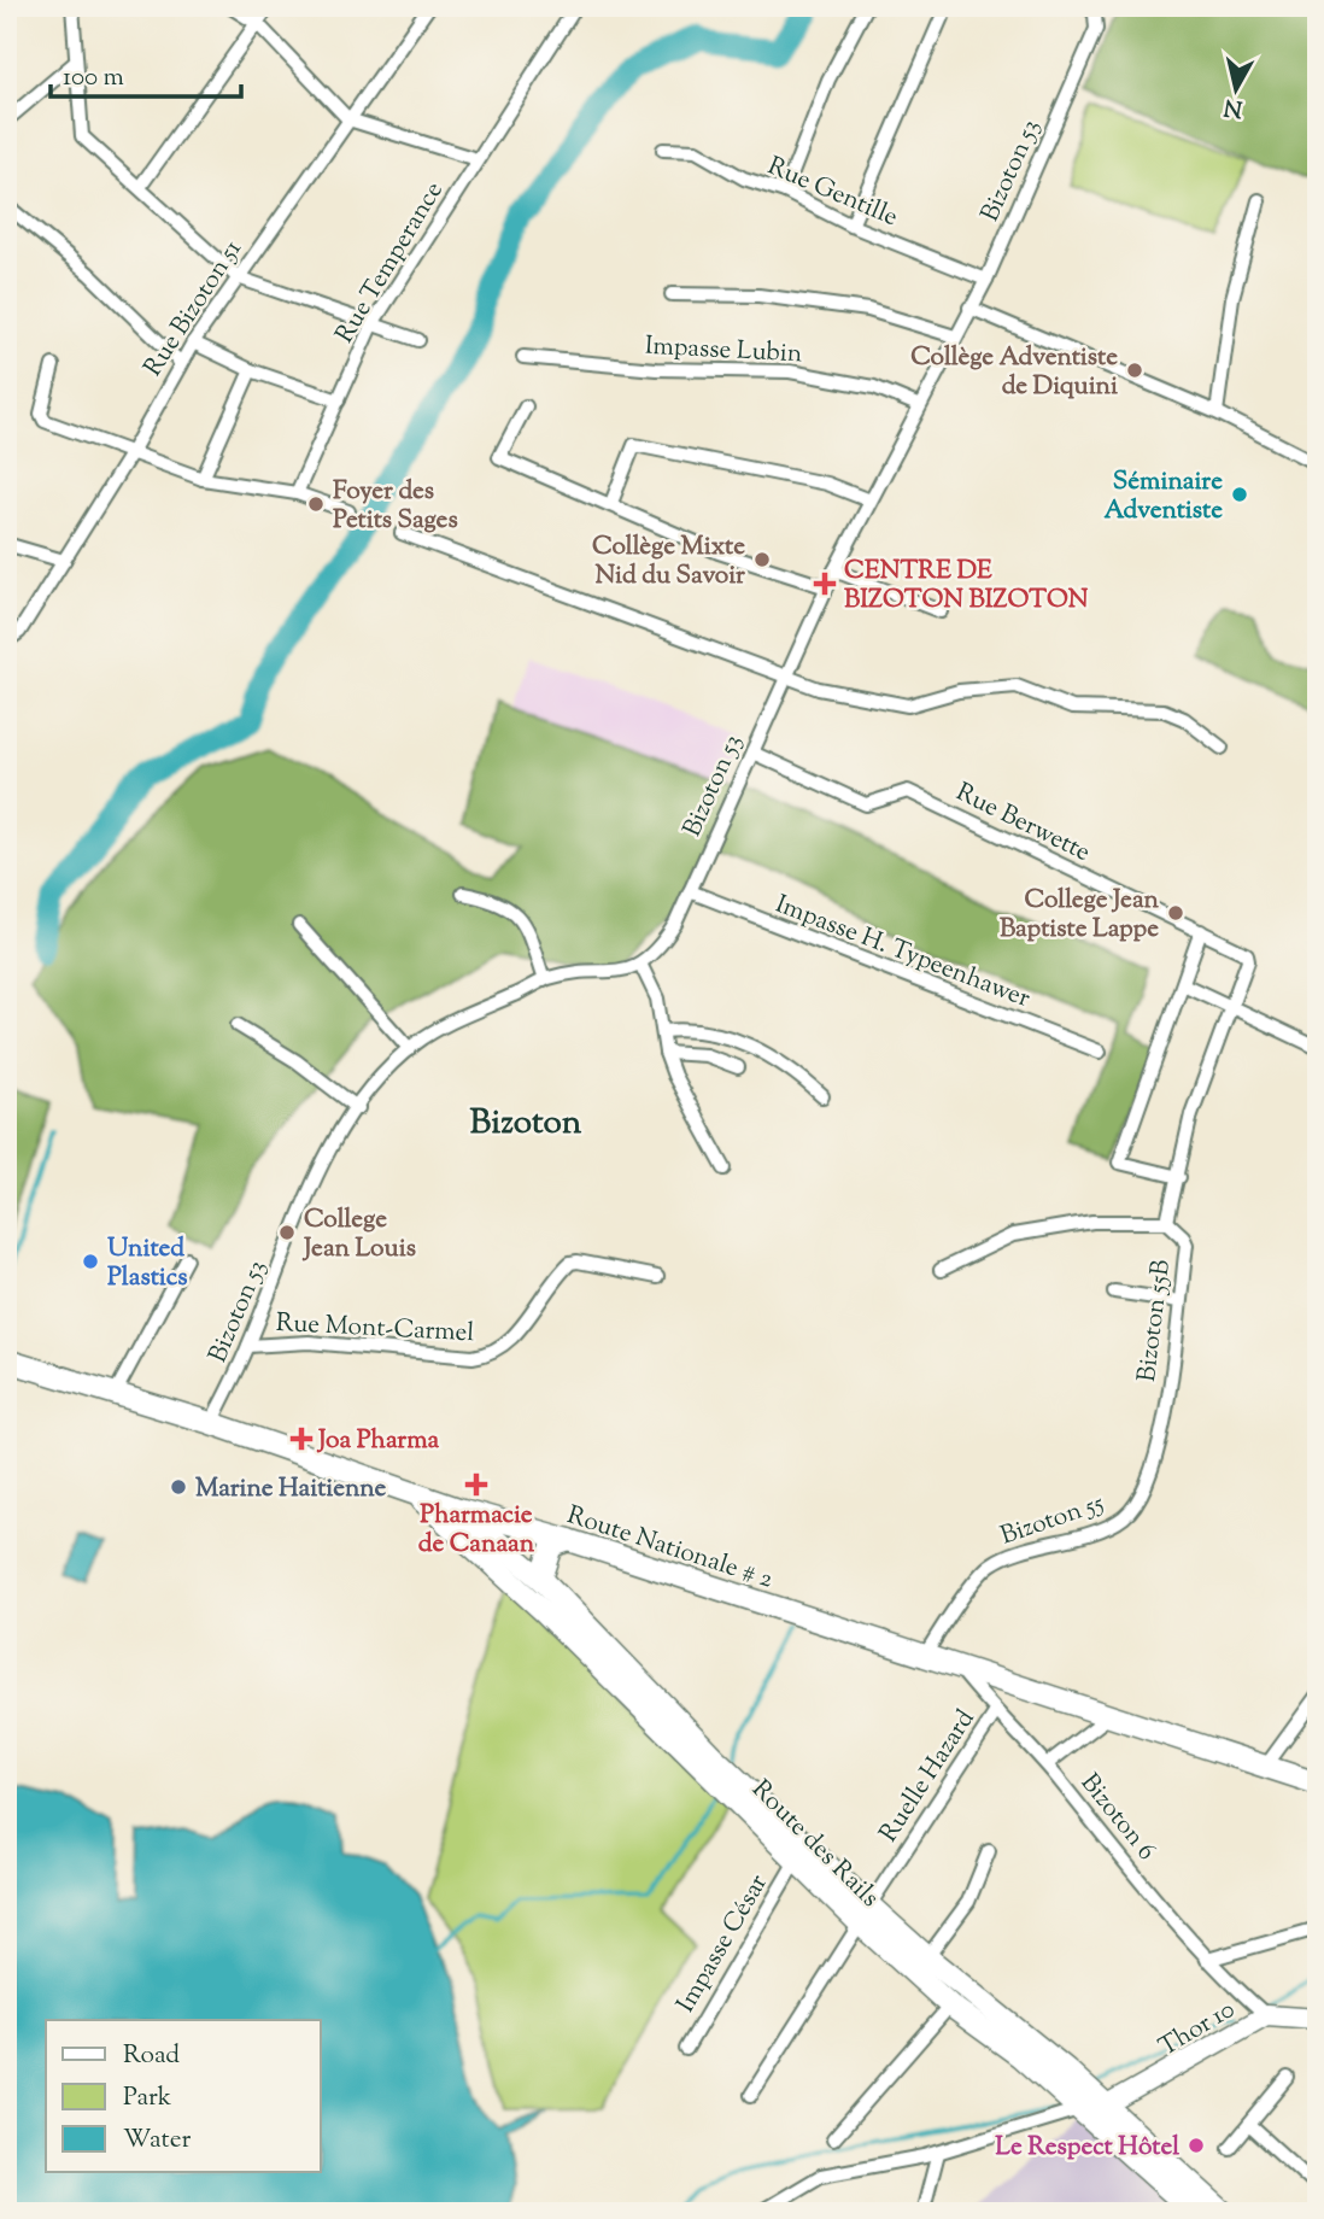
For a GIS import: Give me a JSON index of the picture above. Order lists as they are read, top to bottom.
{
  "streets": {
    "main road": ["Route Nationale # 2", "Route des Rails"],
    "street": [
      "Bizoton 53",
      "Rue Gentille",
      "Rue Temperance",
      "Rue Bizoton 51",
      "Impasse Lubin",
      "Rue Berwette",
      "Impasse H. Typeenhawer",
      "Bizoton 55B",
      "Rue Mont-Carmel",
      "Bizoton 55",
      "Ruelle Hazard",
      "Bizoton 6",
      "Impasse César",
      "Thor 10"
    ]
  },
  "crossings": [
    ["Bizoton 53", "Rue Gentille"],
    ["Bizoton 53", "Impasse Lubin"],
    ["Bizoton 53", "Rue Berwette"],
    ["Bizoton 53", "Impasse H. Typeenhawer"],
    ["Bizoton 53", "Rue Mont-Carmel"],
    ["Bizoton 53", "Route Nationale # 2"],
    ["Rue Berwette", "Bizoton 55B"],
    ["Bizoton 55B", "Bizoton 55"],
    ["Bizoton 55", "Route Nationale # 2"],
    ["Route Nationale # 2", "Bizoton 6"],
    ["Route Nationale # 2", "Route des Rails"],
    ["Ruelle Hazard", "Bizoton 6"],
    ["Ruelle Hazard", "Route des Rails"],
    ["Bizoton 6", "Thor 10"],
    ["Route des Rails", "Impasse César"],
    ["Route des Rails", "Thor 10"]
  ],
  "districts": ["Bizoton"],
  "places": {
    "other": [
      "Collège Adventiste de Diquini",
      "Séminaire Adventiste",
      "Foyer des Petits Sages",
      "Collège Mixte Nid du Savoir",
      "College Jean Baptiste Lappe",
      "College Jean Louis",
      "United Plastics",
      "Marine Haitienne",
      "Le Respect Hôtel"
    ],
    "health": ["CENTRE DE BIZOTON BIZOTON", "Joa Pharma", "Pharmacie de Canaan"]
  },
  "legend": ["Road", "Park", "Water"],
  "scale_bar": "100 m",
  "north": "bottom"
}
